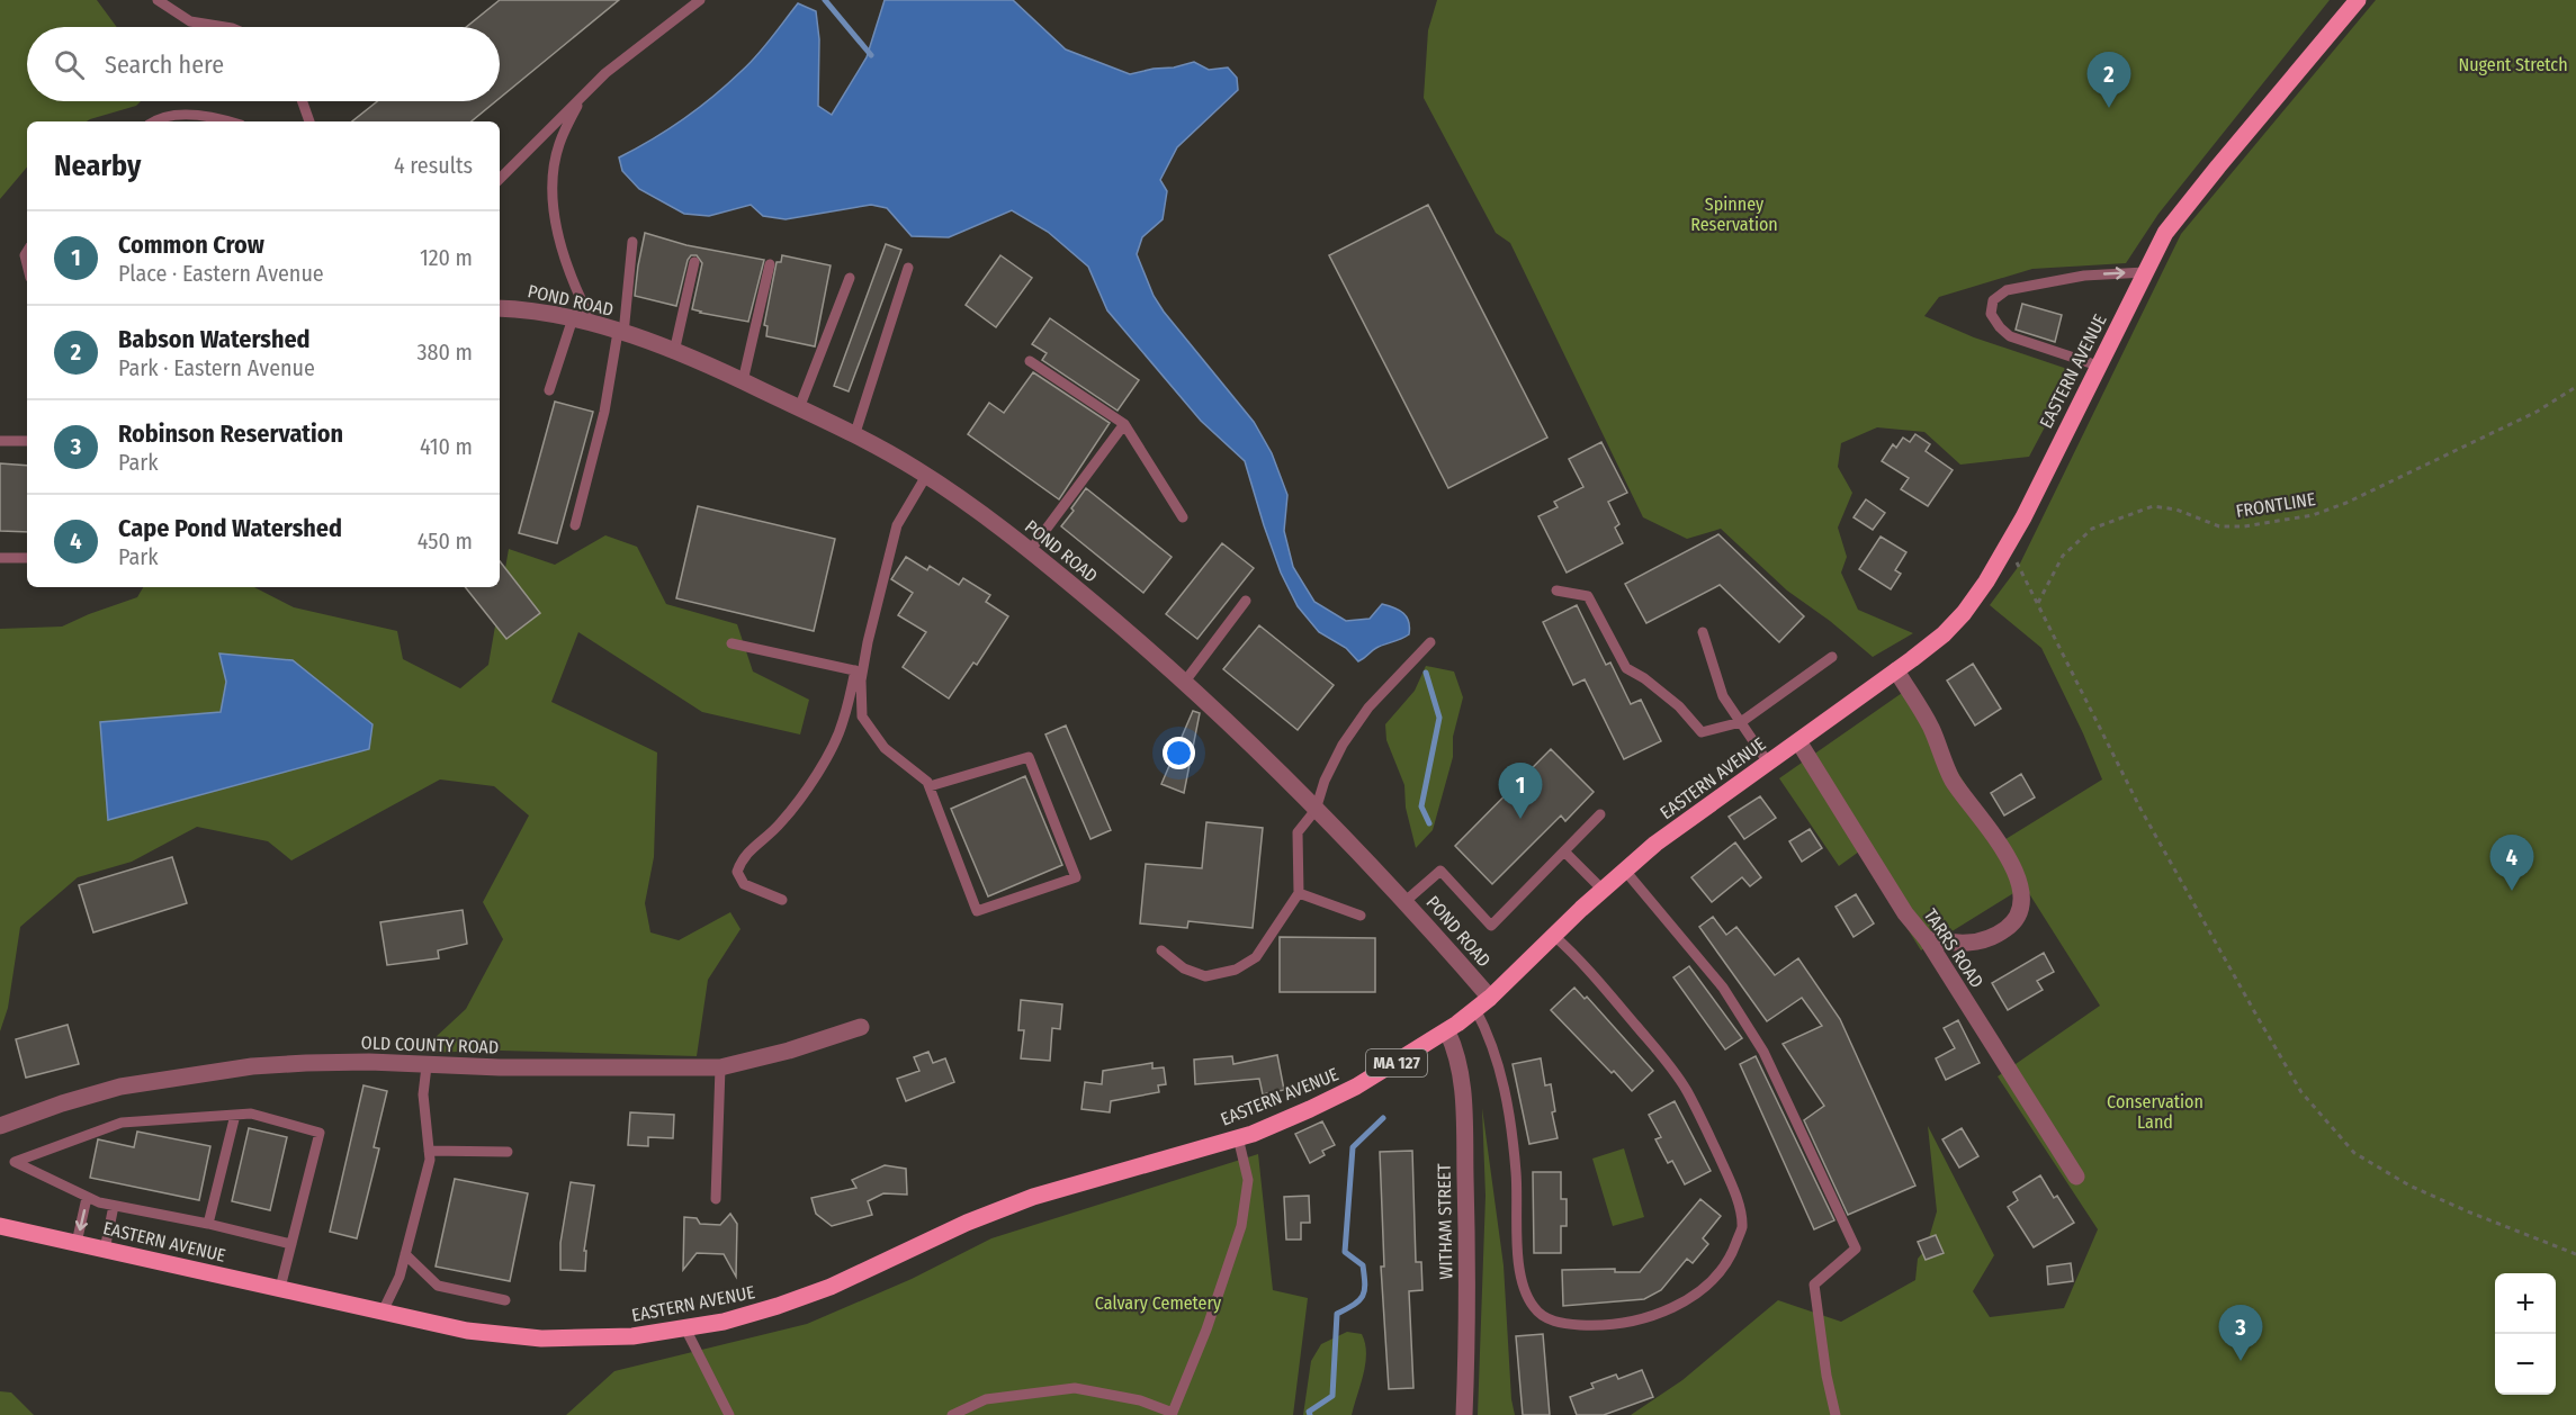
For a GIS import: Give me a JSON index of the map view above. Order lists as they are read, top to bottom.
{
  "streets": {
    "main road": ["EASTERN AVENUE", "MA 127"],
    "street": [
      "POND ROAD",
      "TARRS ROAD",
      "OLD COUNTY ROAD",
      "WITHAM STREET"
    ],
    "path": ["FRONTLINE"]
  },
  "crossings": [
    ["POND ROAD", "EASTERN AVENUE"],
    ["EASTERN AVENUE", "TARRS ROAD"],
    ["EASTERN AVENUE", "WITHAM STREET"]
  ],
  "parks": [
    "Nugent Stretch",
    "Spinney Reservation",
    "Conservation Land",
    "Calvary Cemetery"
  ],
  "page": {
    "search": "Search here",
    "pins": [
      "2",
      "1",
      "4",
      "3"
    ],
    "heading": ["Nearby", "4 results"],
    "list": [
      {
        "mark": "1",
        "name": "Common Crow",
        "note": "Place · Eastern Avenue",
        "value": "120 m"
      },
      {
        "mark": "2",
        "name": "Babson Watershed",
        "note": "Park · Eastern Avenue",
        "value": "380 m"
      },
      {
        "mark": "3",
        "name": "Robinson Reservation",
        "note": "Park",
        "value": "410 m"
      },
      {
        "mark": "4",
        "name": "Cape Pond Watershed",
        "note": "Park",
        "value": "450 m"
      }
    ],
    "map_buttons": ["+", "−"]
  }
}
